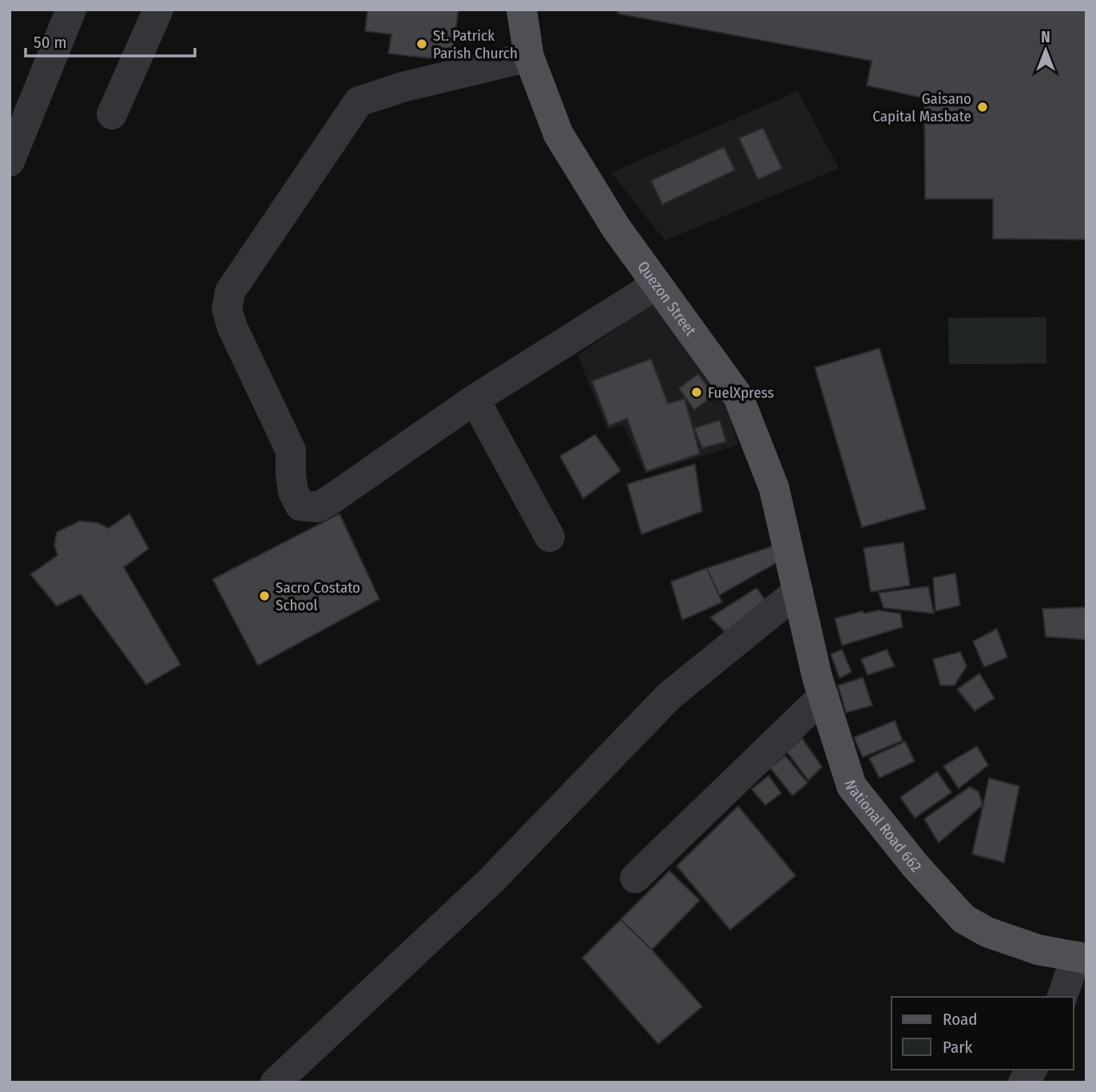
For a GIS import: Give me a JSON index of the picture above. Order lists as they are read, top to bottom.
{
  "streets": {
    "main road": ["Quezon Street", "National Road 662"]
  },
  "crossings": [
    ["Quezon Street", "National Road 662"]
  ],
  "places": [
    "St. Patrick Parish Church",
    "Gaisano Capital Masbate",
    "FuelXpress",
    "Sacro Costato School"
  ],
  "legend": ["Road", "Park"],
  "scale_bar": "50 m",
  "north": "top"
}
